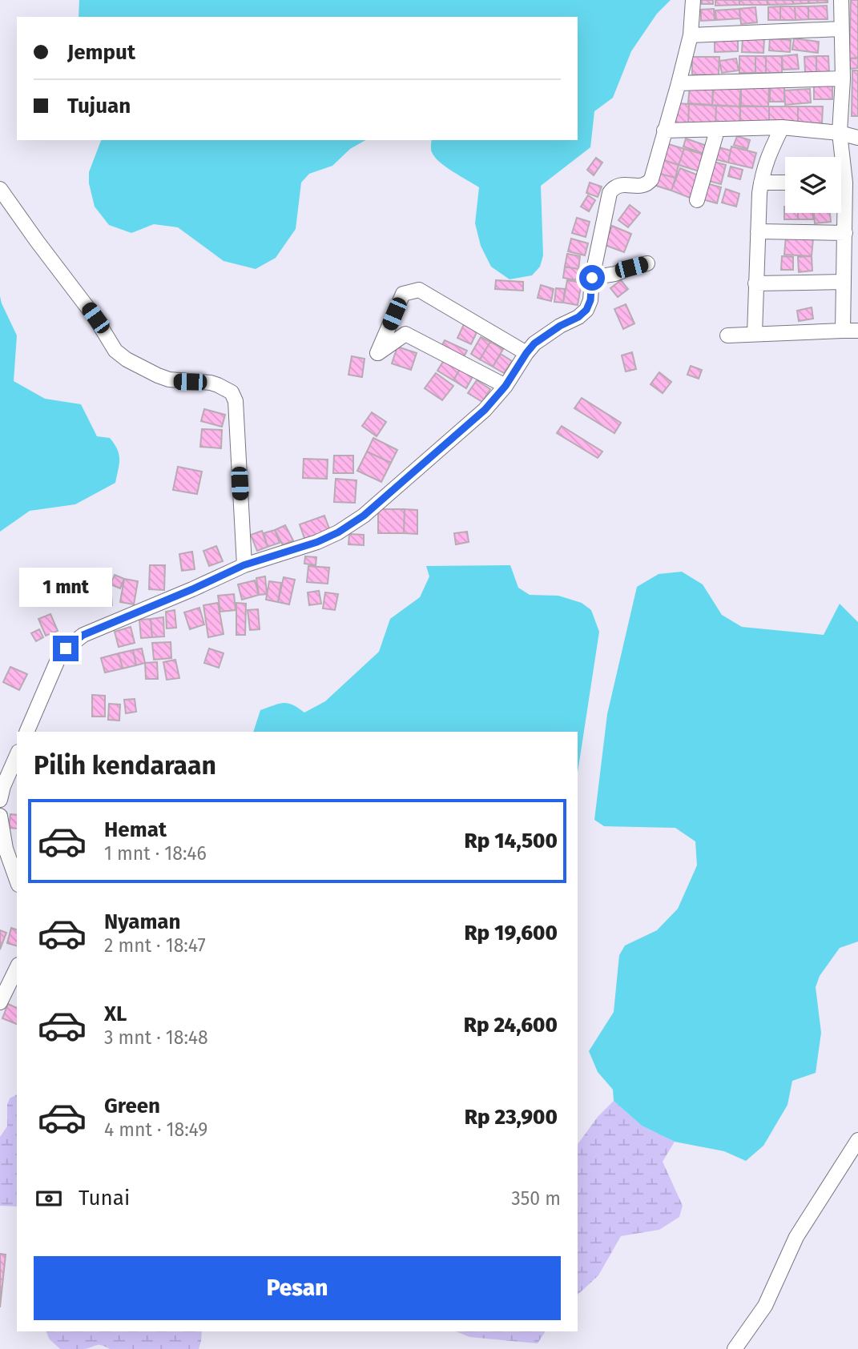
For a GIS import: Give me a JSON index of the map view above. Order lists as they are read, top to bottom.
{
  "page": {
    "banner": ["Jemput", "Tujuan"],
    "bubble": "1 mnt",
    "heading": "Pilih kendaraan",
    "list": [
      {
        "name": "Hemat",
        "note": "1 mnt · 18:46",
        "value": "Rp 14,500"
      },
      {
        "name": "Nyaman",
        "note": "2 mnt · 18:47",
        "value": "Rp 19,600"
      },
      {
        "name": "XL",
        "note": "3 mnt · 18:48",
        "value": "Rp 24,600"
      },
      {
        "name": "Green",
        "note": "4 mnt · 18:49",
        "value": "Rp 23,900"
      }
    ],
    "pay": ["Tunai", "350 m"],
    "buttons": "Pesan"
  }
}
